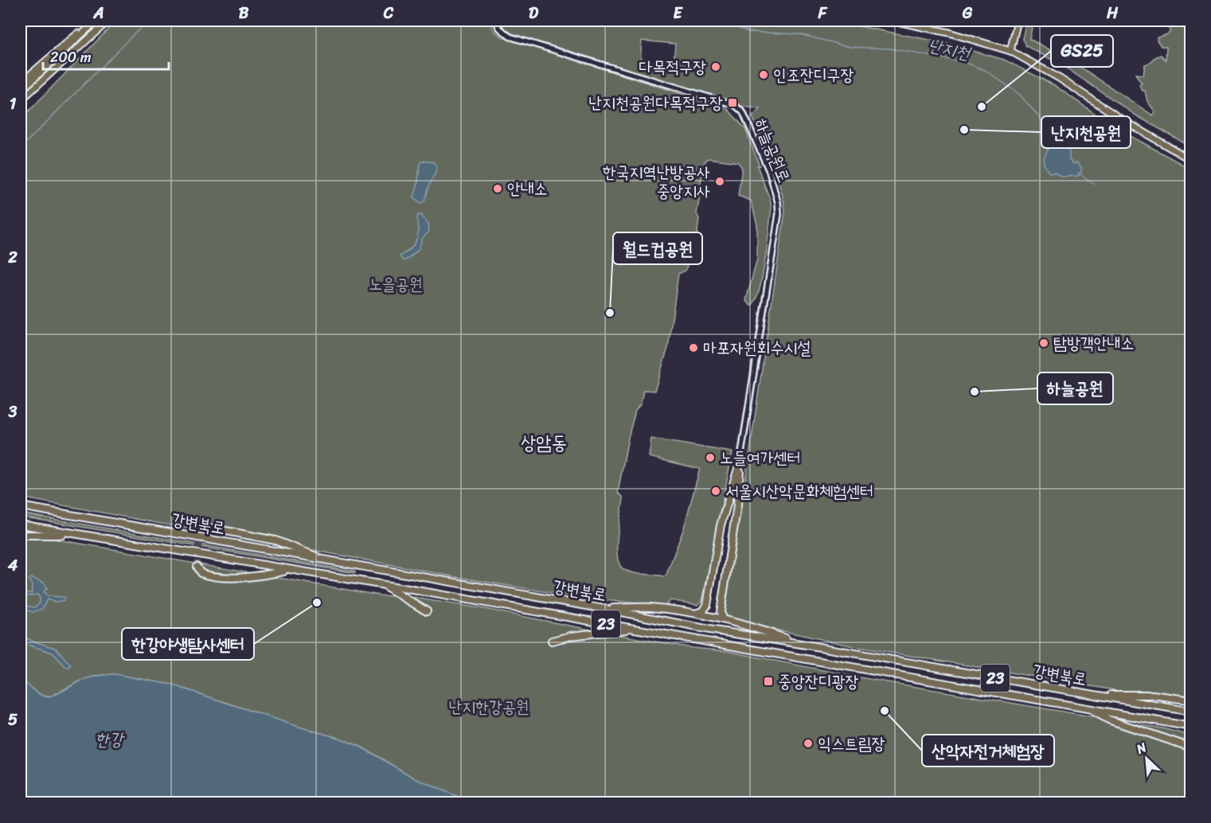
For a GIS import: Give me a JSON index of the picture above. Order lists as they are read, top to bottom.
{
  "streets": {
    "highway": ["강변북로", "23"],
    "street": ["하늘공원로"]
  },
  "districts": ["상암동"],
  "water": ["난지천", "한강"],
  "parks": ["노을공원", "난지한강공원"],
  "places": {
    "other": [
      "다목적구장",
      "인조잔디구장",
      "GS25",
      "난지천공원",
      "한국지역난방공사 중앙지사",
      "안내소",
      "월드컵공원",
      "탐방객안내소",
      "마포자원회수시설",
      "하늘공원",
      "노들여가센터",
      "서울시산악문화체험센터",
      "한강야생탐사센터",
      "산악자전거체험장",
      "익스트림장"
    ],
    "transit": ["난지천공원다목적구장", "중앙잔디광장"]
  },
  "scale_bar": "200 m",
  "north": "top left",
  "grid": {
    "columns": [
      "A",
      "B",
      "C",
      "D",
      "E",
      "F",
      "G",
      "H"
    ],
    "rows": [
      "1",
      "2",
      "3",
      "4",
      "5"
    ]
  }
}
